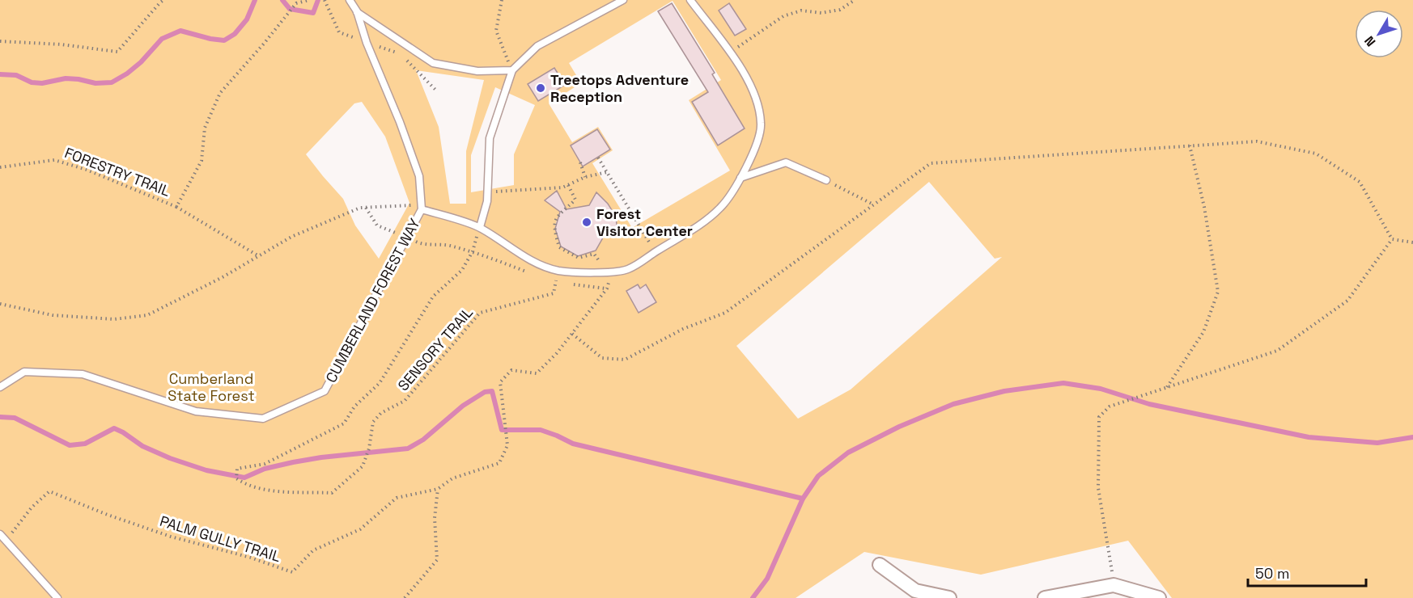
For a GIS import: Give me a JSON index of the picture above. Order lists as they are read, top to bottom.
{
  "streets": {
    "lane": ["CUMBERLAND FOREST WAY"],
    "path": ["FORESTRY TRAIL", "SENSORY TRAIL", "PALM GULLY TRAIL"]
  },
  "parks": ["Cumberland State Forest"],
  "places": ["Treetops Adventure Reception", "Forest Visitor Center"],
  "scale_bar": "50 m",
  "north": "bottom left"
}
